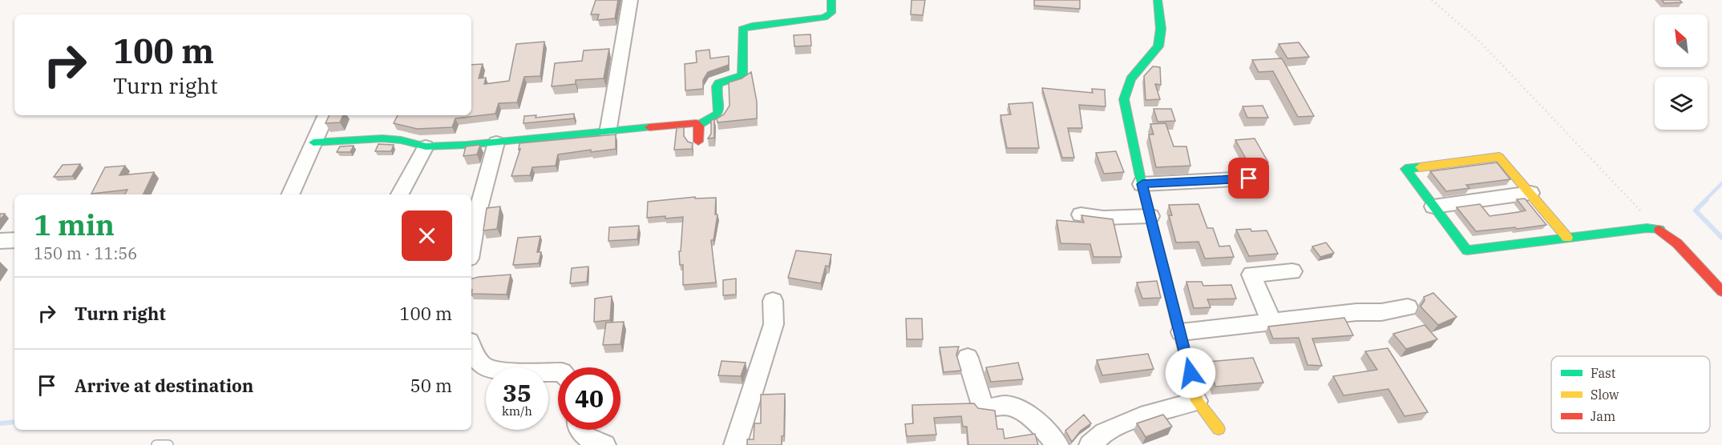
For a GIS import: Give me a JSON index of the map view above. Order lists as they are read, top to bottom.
{
  "legend": ["Fast", "Slow", "Jam"],
  "north": "top left",
  "page": {
    "turn": ["100 m", "Turn right"],
    "heading": ["1 min", "150 m · 11:56"],
    "list": [
      {
        "name": "Turn right",
        "value": "100 m"
      },
      {
        "name": "Arrive at destination",
        "value": "50 m"
      }
    ],
    "speed": "35 km/h",
    "limit": "40"
  }
}
